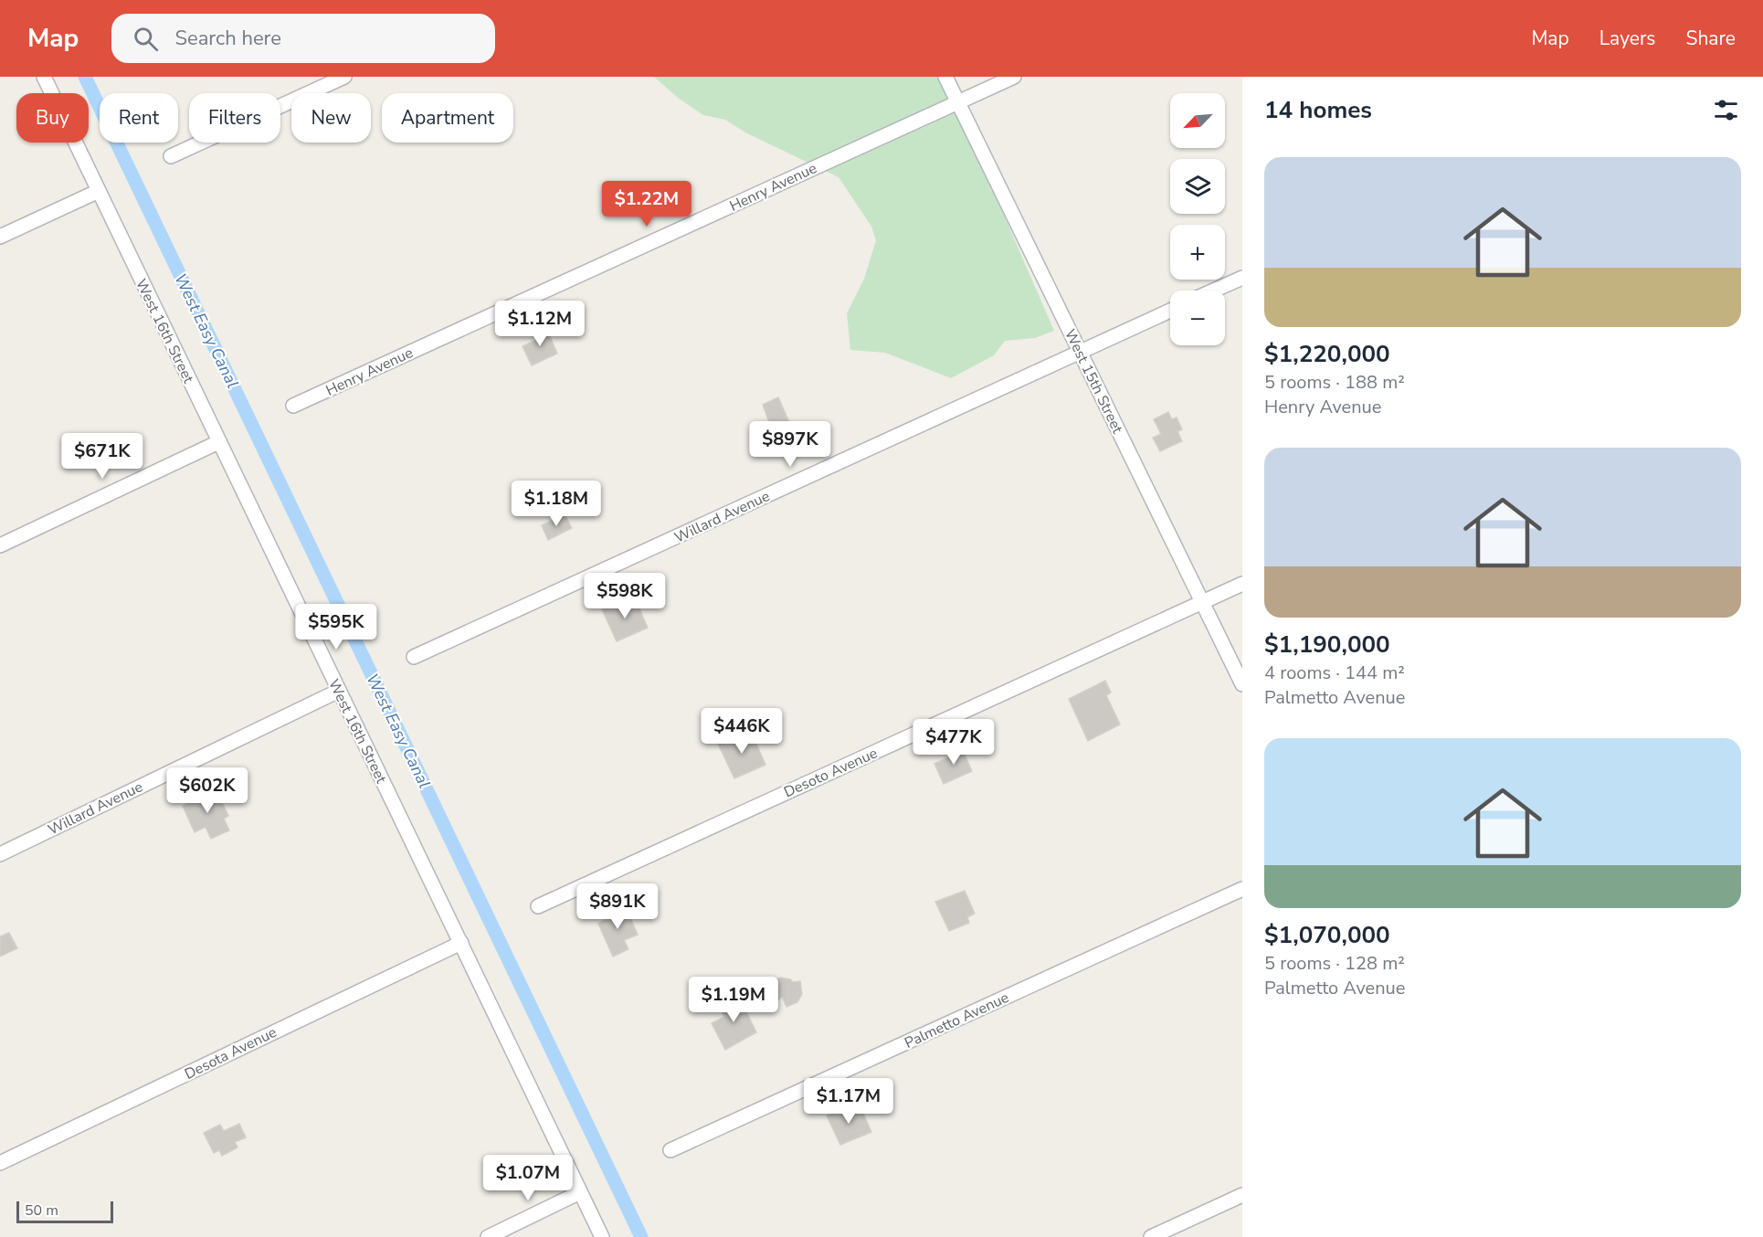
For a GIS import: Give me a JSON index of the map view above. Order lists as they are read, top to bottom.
{
  "streets": {
    "street": [
      "Henry Avenue",
      "West 16th Street",
      "West 15th Street",
      "Willard Avenue",
      "Desoto Avenue",
      "Palmetto Avenue",
      "Desota Avenue"
    ]
  },
  "crossings": [
    ["Henry Avenue", "West 15th Street"],
    ["West 16th Street", "Willard Avenue"],
    ["West 16th Street", "Desota Avenue"],
    ["West 15th Street", "Willard Avenue"],
    ["West 15th Street", "Desoto Avenue"]
  ],
  "water": ["West Easy Canal"],
  "scale_bar": "50 m",
  "north": "bottom left",
  "page": {
    "header": "Map",
    "search": "Search here",
    "nav": ["Map", "Layers", "Share"],
    "heading": "14 homes",
    "map_buttons": ["+", "−"],
    "chip": [
      "Buy",
      "Rent",
      "Filters",
      "New",
      "Apartment"
    ],
    "list": [
      {
        "name": "$1,220,000",
        "note": "5 rooms · 188 m² · Henry Avenue"
      },
      {
        "name": "$1,190,000",
        "note": "4 rooms · 144 m² · Palmetto Avenue"
      },
      {
        "name": "$1,070,000",
        "note": "5 rooms · 128 m² · Palmetto Avenue"
      }
    ],
    "price": [
      "$1.22M",
      "$1.12M",
      "$897K",
      "$671K",
      "$1.18M",
      "$598K",
      "$595K",
      "$446K",
      "$477K",
      "$602K",
      "$891K",
      "$1.19M",
      "$1.17M",
      "$1.07M"
    ],
    "scale": "50 m"
  }
}
